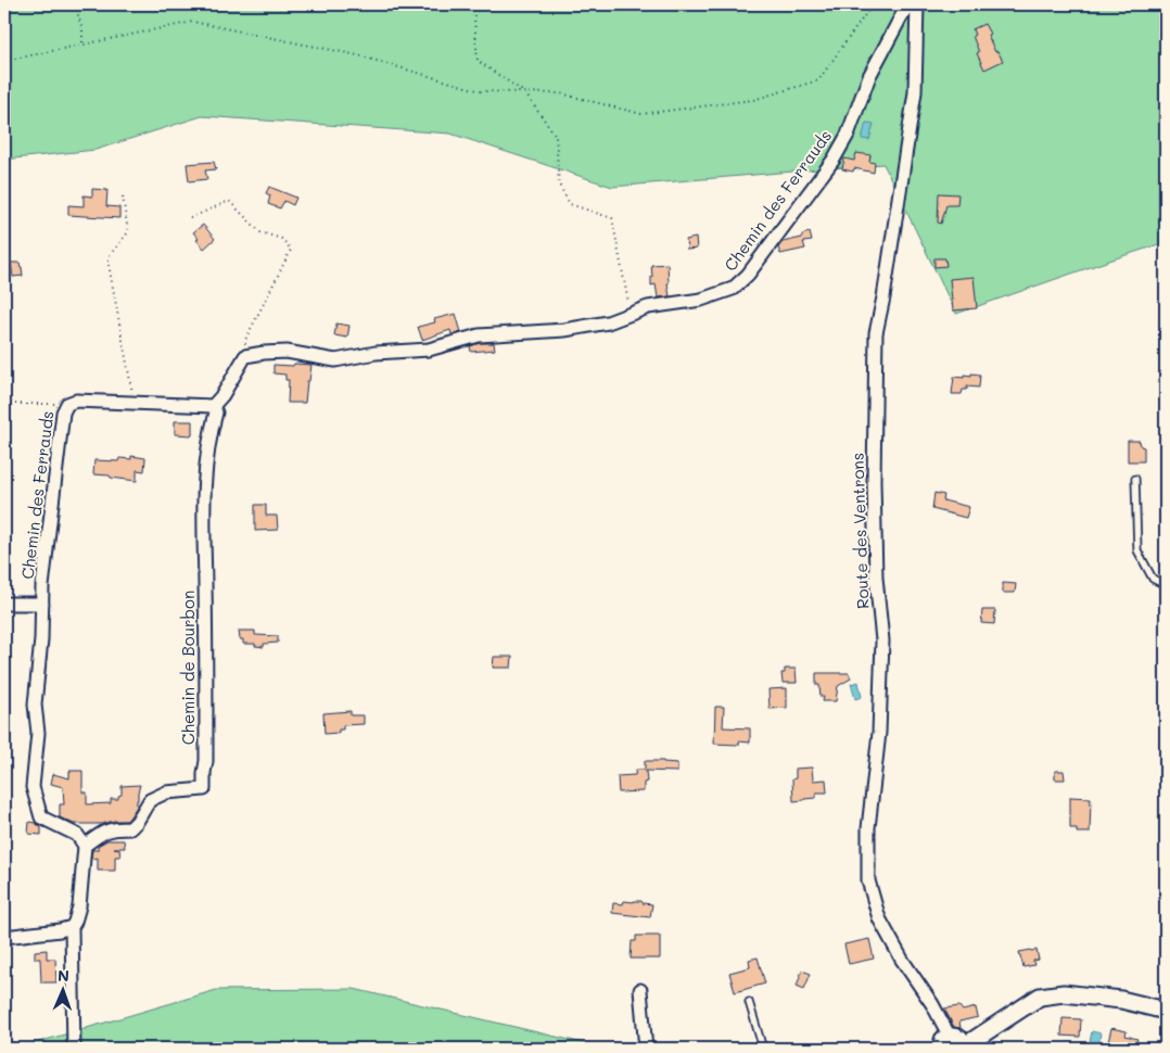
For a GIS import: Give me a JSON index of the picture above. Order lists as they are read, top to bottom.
{
  "streets": {
    "street": ["Chemin des Ferrauds", "Route des Ventrons", "Chemin de Bourbon"]
  },
  "crossings": [
    ["Chemin des Ferrauds", "Chemin de Bourbon"]
  ],
  "north": "top"
}
